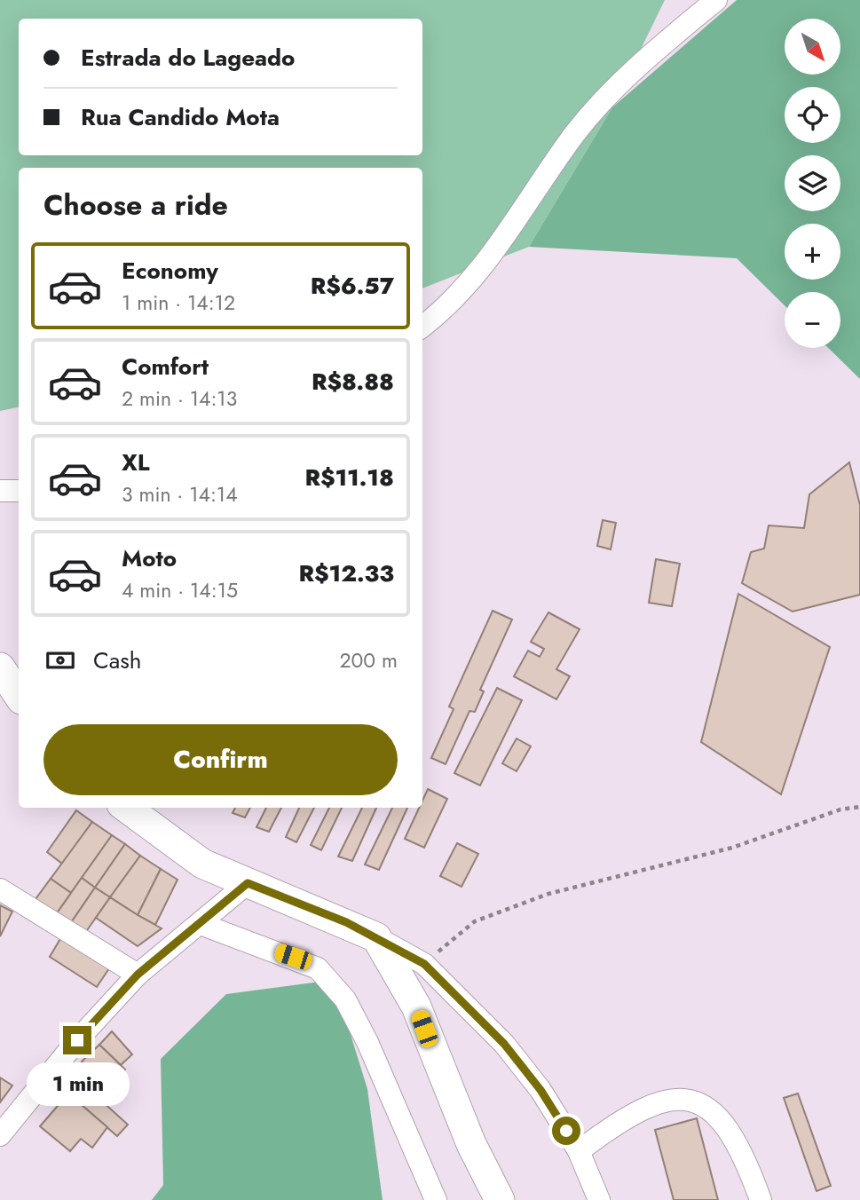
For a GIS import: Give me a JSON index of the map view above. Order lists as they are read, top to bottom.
{
  "north": "bottom right",
  "page": {
    "map_buttons": ["+", "−"],
    "banner": ["Estrada do Lageado", "Rua Candido Mota"],
    "heading": "Choose a ride",
    "list": [
      {
        "name": "Economy",
        "note": "1 min · 14:12",
        "value": "R$6.57"
      },
      {
        "name": "Comfort",
        "note": "2 min · 14:13",
        "value": "R$8.88"
      },
      {
        "name": "XL",
        "note": "3 min · 14:14",
        "value": "R$11.18"
      },
      {
        "name": "Moto",
        "note": "4 min · 14:15",
        "value": "R$12.33"
      }
    ],
    "pay": ["Cash", "200 m"],
    "buttons": "Confirm",
    "bubble": "1 min"
  }
}
